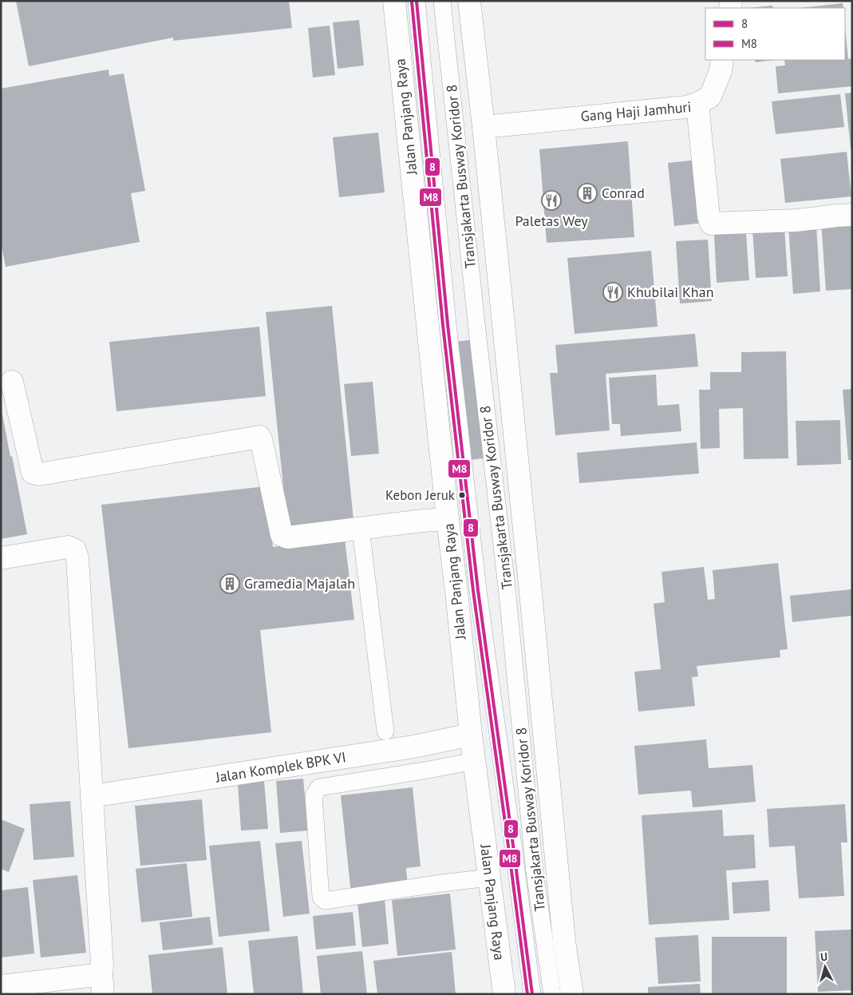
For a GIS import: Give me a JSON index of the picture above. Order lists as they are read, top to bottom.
{
  "streets": {
    "street": ["Gang Haji Jamhuri", "Jalan Panjang Raya", "Jalan Komplek BPK VI"],
    "lane": ["Transjakarta Busway Koridor 8"]
  },
  "crossings": [
    ["Jalan Panjang Raya", "Jalan Komplek BPK VI"]
  ],
  "places": {
    "building": ["Conrad", "Gramedia Majalah"],
    "restaurant": ["Paletas Wey", "Khubilai Khan"],
    "other": ["Kebon Jeruk"]
  },
  "lines": ["transit line 8", "transit line M8"],
  "legend": ["8", "M8"],
  "north": "top"
}
